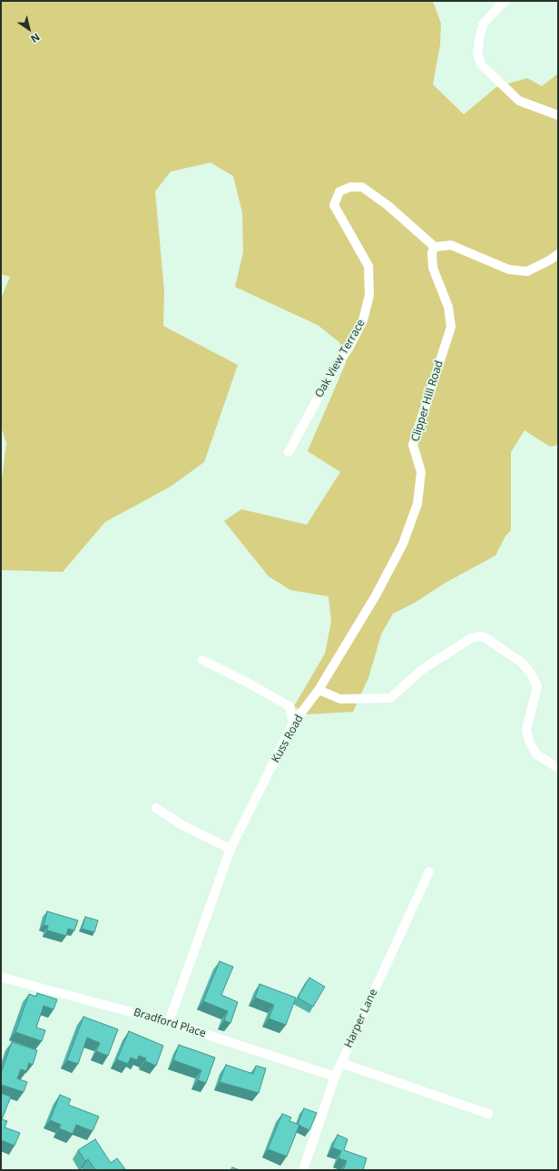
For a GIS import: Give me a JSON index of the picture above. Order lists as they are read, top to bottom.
{
  "streets": {
    "street": [
      "Oak View Terrace",
      "Clipper Hill Road",
      "Kuss Road",
      "Harper Lane",
      "Bradford Place"
    ]
  },
  "crossings": [
    ["Oak View Terrace", "Clipper Hill Road"],
    ["Clipper Hill Road", "Kuss Road"],
    ["Kuss Road", "Bradford Place"],
    ["Harper Lane", "Bradford Place"]
  ],
  "north": "bottom right"
}
